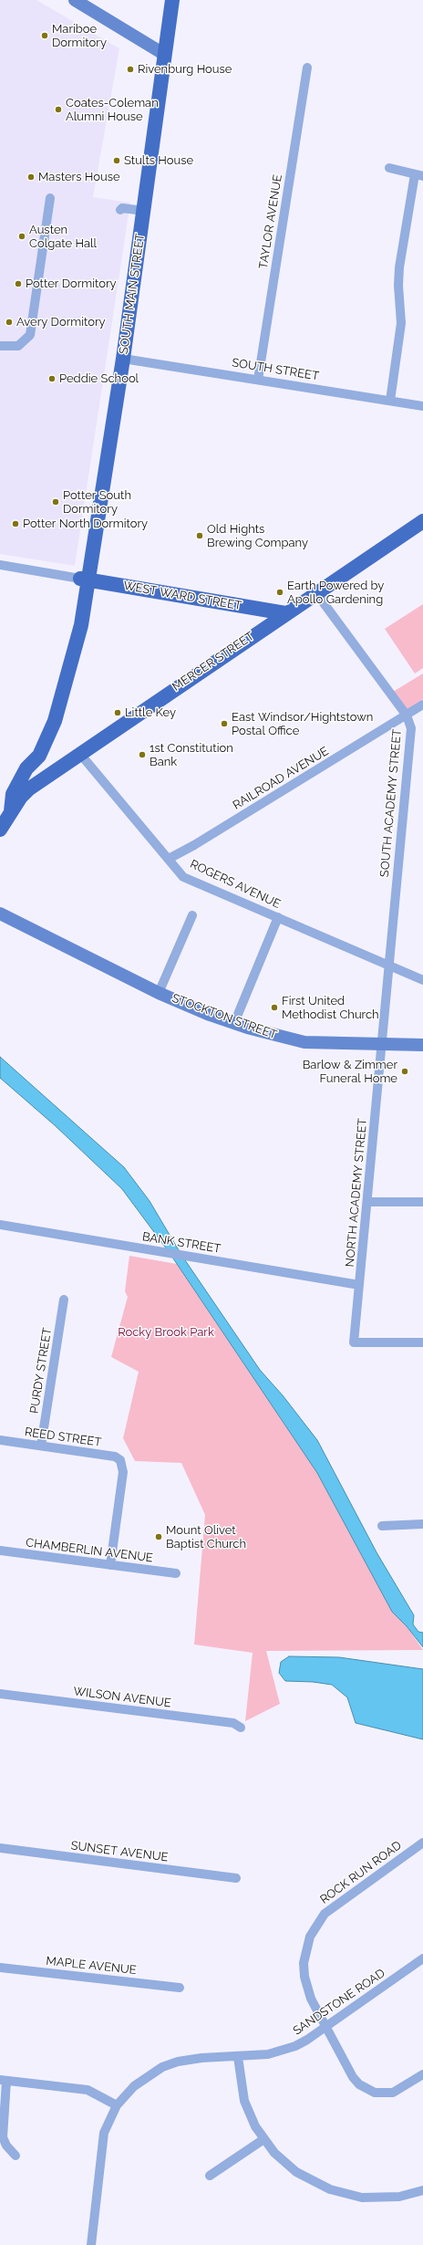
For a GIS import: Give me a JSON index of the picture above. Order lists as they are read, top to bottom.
{
  "streets": {
    "main road": [
      "SOUTH MAIN STREET",
      "WEST WARD STREET",
      "MERCER STREET",
      "STOCKTON STREET"
    ],
    "street": [
      "TAYLOR AVENUE",
      "SOUTH STREET",
      "RAILROAD AVENUE",
      "SOUTH ACADEMY STREET",
      "ROGERS AVENUE",
      "NORTH ACADEMY STREET",
      "BANK STREET",
      "PURDY STREET",
      "REED STREET",
      "CHAMBERLIN AVENUE",
      "WILSON AVENUE",
      "SUNSET AVENUE",
      "ROCK RUN ROAD",
      "MAPLE AVENUE",
      "SANDSTONE ROAD"
    ]
  },
  "crossings": [
    ["TAYLOR AVENUE", "SOUTH STREET"],
    ["SOUTH MAIN STREET", "SOUTH STREET"],
    ["SOUTH MAIN STREET", "WEST WARD STREET"],
    ["SOUTH MAIN STREET", "MERCER STREET"],
    ["WEST WARD STREET", "MERCER STREET"],
    ["MERCER STREET", "SOUTH ACADEMY STREET"],
    ["MERCER STREET", "ROGERS AVENUE"],
    ["RAILROAD AVENUE", "SOUTH ACADEMY STREET"],
    ["RAILROAD AVENUE", "ROGERS AVENUE"],
    ["SOUTH ACADEMY STREET", "ROGERS AVENUE"],
    ["SOUTH ACADEMY STREET", "STOCKTON STREET"],
    ["SOUTH ACADEMY STREET", "NORTH ACADEMY STREET"],
    ["STOCKTON STREET", "NORTH ACADEMY STREET"],
    ["NORTH ACADEMY STREET", "BANK STREET"],
    ["PURDY STREET", "REED STREET"],
    ["REED STREET", "CHAMBERLIN AVENUE"],
    ["ROCK RUN ROAD", "SANDSTONE ROAD"]
  ],
  "parks": ["Rocky Brook Park"],
  "places": [
    "Mariboe Dormitory",
    "Rivenburg House",
    "Coates-Coleman Alumni House",
    "Stults House",
    "Masters House",
    "Austen Colgate Hall",
    "Potter Dormitory",
    "Avery Dormitory",
    "Peddie School",
    "Potter South Dormitory",
    "Potter North Dormitory",
    "Old Hights Brewing Company",
    "Earth Powered by Apollo Gardening",
    "Little Key",
    "East Windsor/Hightstown Postal Office",
    "1st Constitution Bank",
    "First United Methodist Church",
    "Barlow & Zimmer Funeral Home",
    "Mount Olivet Baptist Church"
  ]
}
